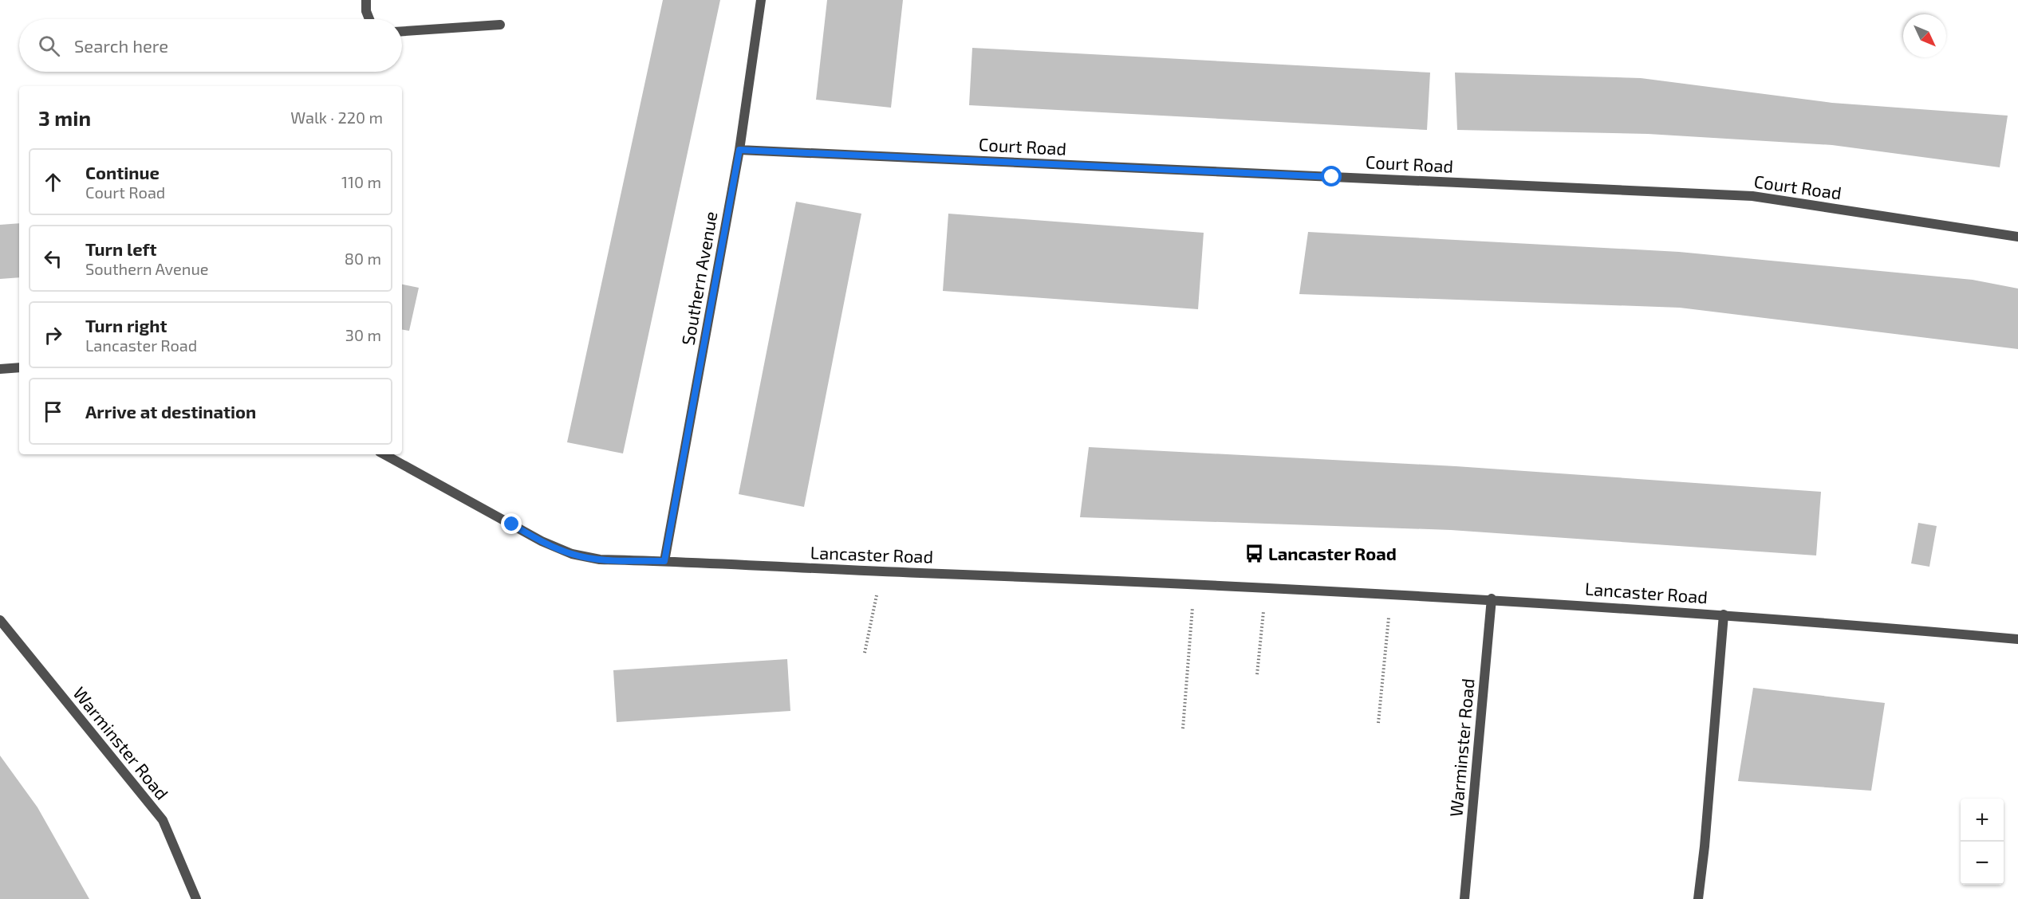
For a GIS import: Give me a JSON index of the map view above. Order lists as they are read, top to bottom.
{
  "streets": {
    "street": [
      "Court Road",
      "Southern Avenue",
      "Lancaster Road",
      "Warminster Road"
    ]
  },
  "crossings": [
    ["Court Road", "Southern Avenue"],
    ["Southern Avenue", "Lancaster Road"],
    ["Lancaster Road", "Warminster Road"]
  ],
  "places": {
    "bus stop": ["Lancaster Road"]
  },
  "north": "bottom right",
  "page": {
    "search": "Search here",
    "heading": ["3 min", "Walk · 220 m"],
    "list": [
      ["Continue", "Court Road", "110 m"],
      ["Turn left", "Southern Avenue", "80 m"],
      ["Turn right", "Lancaster Road", "30 m"],
      "Arrive at destination"
    ],
    "map_buttons": ["+", "−"]
  }
}
